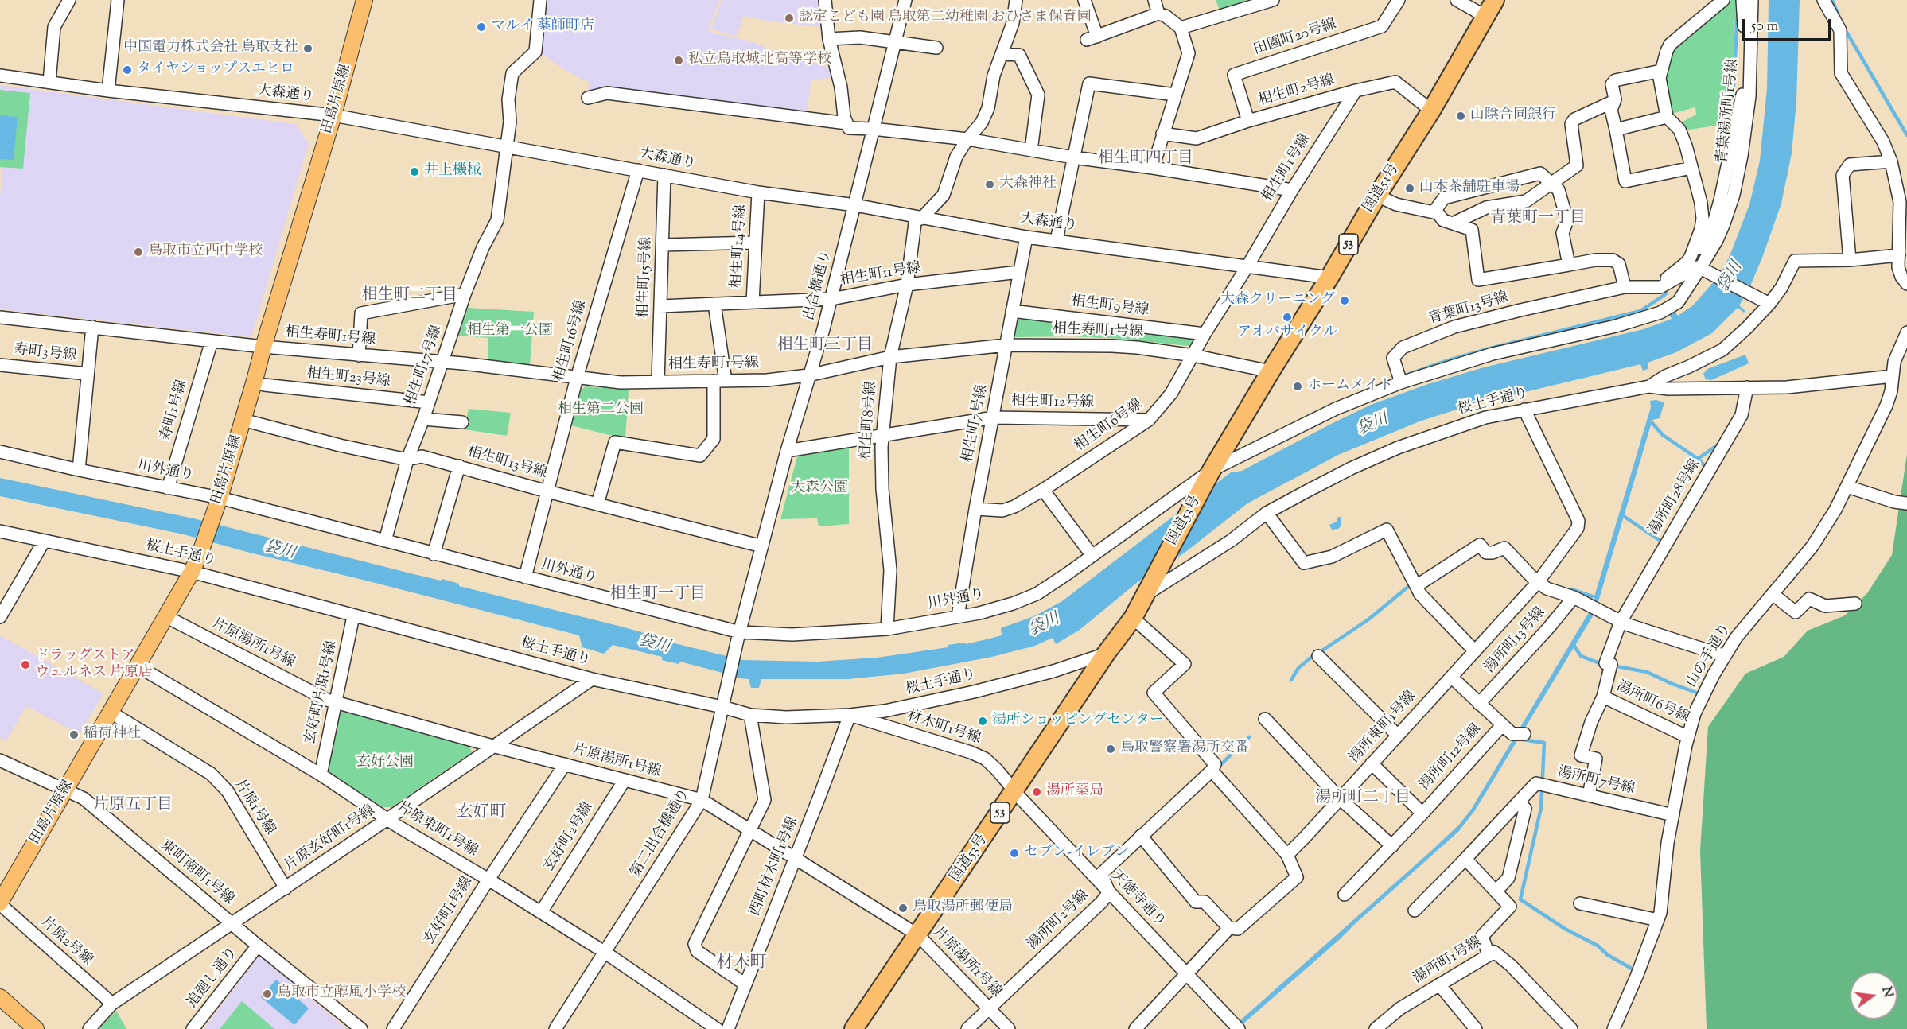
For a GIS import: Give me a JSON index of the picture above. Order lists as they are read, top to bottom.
{
  "streets": {
    "highway": ["国道53号", "53"],
    "main road": ["田島片原線"],
    "street": [
      "田園町20号線",
      "相生町2号線",
      "大森通り",
      "青葉湯所町1号線",
      "相生町1号線",
      "相生町14号線",
      "相生町11号線",
      "相生町15号線",
      "出合橋通り",
      "相生町9号線",
      "青葉町13号線",
      "相生寿町1号線",
      "相生町16号線",
      "寿町3号線",
      "相生町17号線",
      "相生町23号線",
      "桜土手通り",
      "相生町12号線",
      "寿町1号線",
      "相生町8号線",
      "相生町7号線",
      "相生町6号線",
      "相生町13号線",
      "川外通り",
      "湯所町28号線",
      "湯所町13号線",
      "片原湯所1号線",
      "山の手通り",
      "玄好町片原1号線",
      "湯所町6号線",
      "湯所東町1号線",
      "材木町1号線",
      "湯所町12号線",
      "湯所町7号線",
      "片原1号線",
      "片原東町1号線",
      "第二出合橋通り",
      "玄好町2号線",
      "片原玄好町1号線",
      "西町材木町1号線",
      "東町南町1号線",
      "天徳寺通り",
      "玄好町1号線",
      "湯所町2号線",
      "片原2号線",
      "湯所町1号線",
      "追廻し通り"
    ]
  },
  "crossings": [
    ["田園町20号線", "相生町2号線"],
    ["相生町2号線", "相生町1号線"],
    ["相生町2号線", "国道53号"],
    ["大森通り", "田島片原線"],
    ["大森通り", "相生町1号線"],
    ["大森通り", "国道53号"],
    ["大森通り", "相生町14号線"],
    ["大森通り", "相生町15号線"],
    ["大森通り", "出合橋通り"],
    ["大森通り", "相生町16号線"],
    ["大森通り", "相生町17号線"],
    ["大森通り", "相生町8号線"],
    ["大森通り", "相生町7号線"],
    ["大森通り", "相生町6号線"],
    ["田島片原線", "相生寿町1号線"],
    ["田島片原線", "桜土手通り"],
    ["田島片原線", "相生町13号線"],
    ["田島片原線", "川外通り"],
    ["田島片原線", "片原湯所1号線"],
    ["田島片原線", "片原1号線"],
    ["田島片原線", "片原東町1号線"],
    ["田島片原線", "東町南町1号線"],
    ["田島片原線", "片原2号線"],
    ["青葉湯所町1号線", "青葉町13号線"],
    ["相生町1号線", "相生町6号線"],
    ["国道53号", "相生寿町1号線"],
    ["国道53号", "桜土手通り"],
    ["国道53号", "川外通り"],
    ["国道53号", "片原湯所1号線"],
    ["国道53号", "材木町1号線"],
    ["国道53号", "天徳寺通り"],
    ["相生町14号線", "相生町11号線"],
    ["相生町11号線", "相生町15号線"],
    ["相生町11号線", "出合橋通り"],
    ["相生町11号線", "相生町8号線"],
    ["相生町11号線", "相生町7号線"],
    ["相生町15号線", "相生寿町1号線"],
    ["出合橋通り", "相生寿町1号線"],
    ["出合橋通り", "相生町12号線"],
    ["出合橋通り", "相生町13号線"],
    ["出合橋通り", "川外通り"],
    ["出合橋通り", "第二出合橋通り"],
    ["相生町9号線", "相生町7号線"],
    ["相生町9号線", "相生町6号線"],
    ["相生寿町1号線", "相生町16号線"],
    ["相生寿町1号線", "相生町17号線"],
    ["相生寿町1号線", "寿町1号線"],
    ["相生寿町1号線", "相生町8号線"],
    ["相生寿町1号線", "相生町7号線"],
    ["相生寿町1号線", "相生町6号線"],
    ["相生町16号線", "相生町13号線"],
    ["相生町16号線", "川外通り"],
    ["相生町17号線", "相生町23号線"],
    ["相生町17号線", "相生町13号線"],
    ["相生町17号線", "川外通り"],
    ["桜土手通り", "湯所町28号線"],
    ["桜土手通り", "山の手通り"],
    ["桜土手通り", "玄好町片原1号線"],
    ["桜土手通り", "湯所東町1号線"],
    ["桜土手通り", "材木町1号線"],
    ["桜土手通り", "第二出合橋通り"],
    ["桜土手通り", "片原玄好町1号線"],
    ["桜土手通り", "西町材木町1号線"],
    ["相生町12号線", "相生町8号線"],
    ["相生町12号線", "相生町7号線"],
    ["相生町12号線", "相生町6号線"],
    ["寿町1号線", "川外通り"],
    ["相生町8号線", "川外通り"],
    ["相生町7号線", "相生町6号線"],
    ["相生町7号線", "川外通り"],
    ["川外通り", "第二出合橋通り"],
    ["湯所町28号線", "湯所町6号線"],
    ["湯所町13号線", "湯所町12号線"],
    ["片原湯所1号線", "玄好町片原1号線"],
    ["片原湯所1号線", "第二出合橋通り"],
    ["片原湯所1号線", "玄好町2号線"],
    ["片原湯所1号線", "片原玄好町1号線"],
    ["片原湯所1号線", "西町材木町1号線"],
    ["片原湯所1号線", "玄好町1号線"],
    ["片原湯所1号線", "湯所町2号線"],
    ["山の手通り", "湯所町6号線"],
    ["山の手通り", "湯所町7号線"],
    ["玄好町片原1号線", "片原東町1号線"],
    ["湯所東町1号線", "湯所町12号線"],
    ["材木町1号線", "西町材木町1号線"],
    ["材木町1号線", "天徳寺通り"],
    ["片原1号線", "片原玄好町1号線"],
    ["片原東町1号線", "第二出合橋通り"],
    ["片原東町1号線", "玄好町2号線"],
    ["片原東町1号線", "片原玄好町1号線"],
    ["片原東町1号線", "玄好町1号線"],
    ["片原玄好町1号線", "東町南町1号線"],
    ["片原玄好町1号線", "片原2号線"],
    ["東町南町1号線", "追廻し通り"],
    ["天徳寺通り", "湯所町2号線"]
  ],
  "districts": [
    "相生町四丁目",
    "青葉町一丁目",
    "相生町二丁目",
    "相生町三丁目",
    "相生町一丁目",
    "湯所町二丁目",
    "片原五丁目",
    "玄好町",
    "材木町"
  ],
  "water": ["袋川"],
  "parks": [
    "相生第一公園",
    "相生第二公園",
    "大森公園",
    "玄好公園"
  ],
  "places": [
    "認定こども園 鳥取第二幼稚園 おひさま保育園",
    "マルイ 薬師町店",
    "中国電力株式会社 鳥取支社",
    "私立鳥取城北高等学校",
    "タイヤショップスエヒロ",
    "山陰合同銀行",
    "井上機械",
    "大森神社",
    "山本茶舗駐車場",
    "鳥取市立西中学校",
    "大森クリーニング",
    "アオバサイクル",
    "ホームメイト",
    "ドラッグストア ウェルネス 片原店",
    "湯所ショッピングセンター",
    "稲荷神社",
    "鳥取警察署湯所交番",
    "湯所薬局",
    "セブン-イレブン",
    "鳥取湯所郵便局",
    "鳥取市立醇風小学校"
  ],
  "scale_bar": "50 m",
  "north": "right"
}
